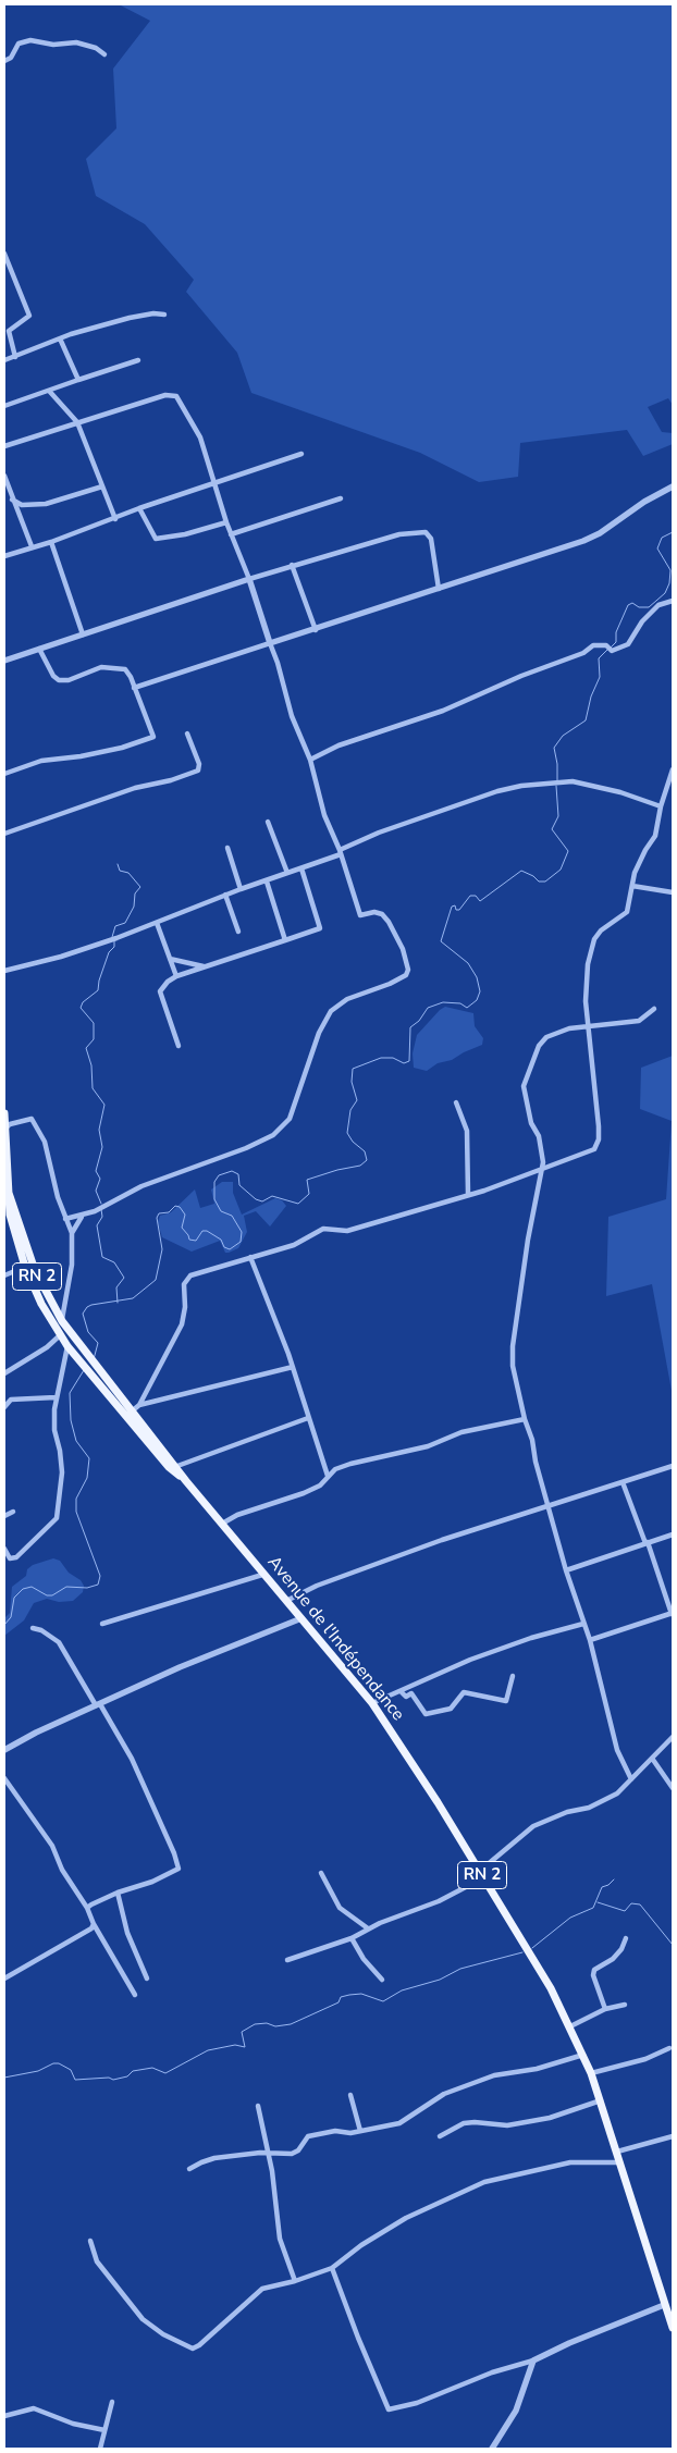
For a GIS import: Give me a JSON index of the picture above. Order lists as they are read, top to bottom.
{
  "streets": {
    "main road": ["RN 2", "Avenue de l'Indépendance"]
  }
}
